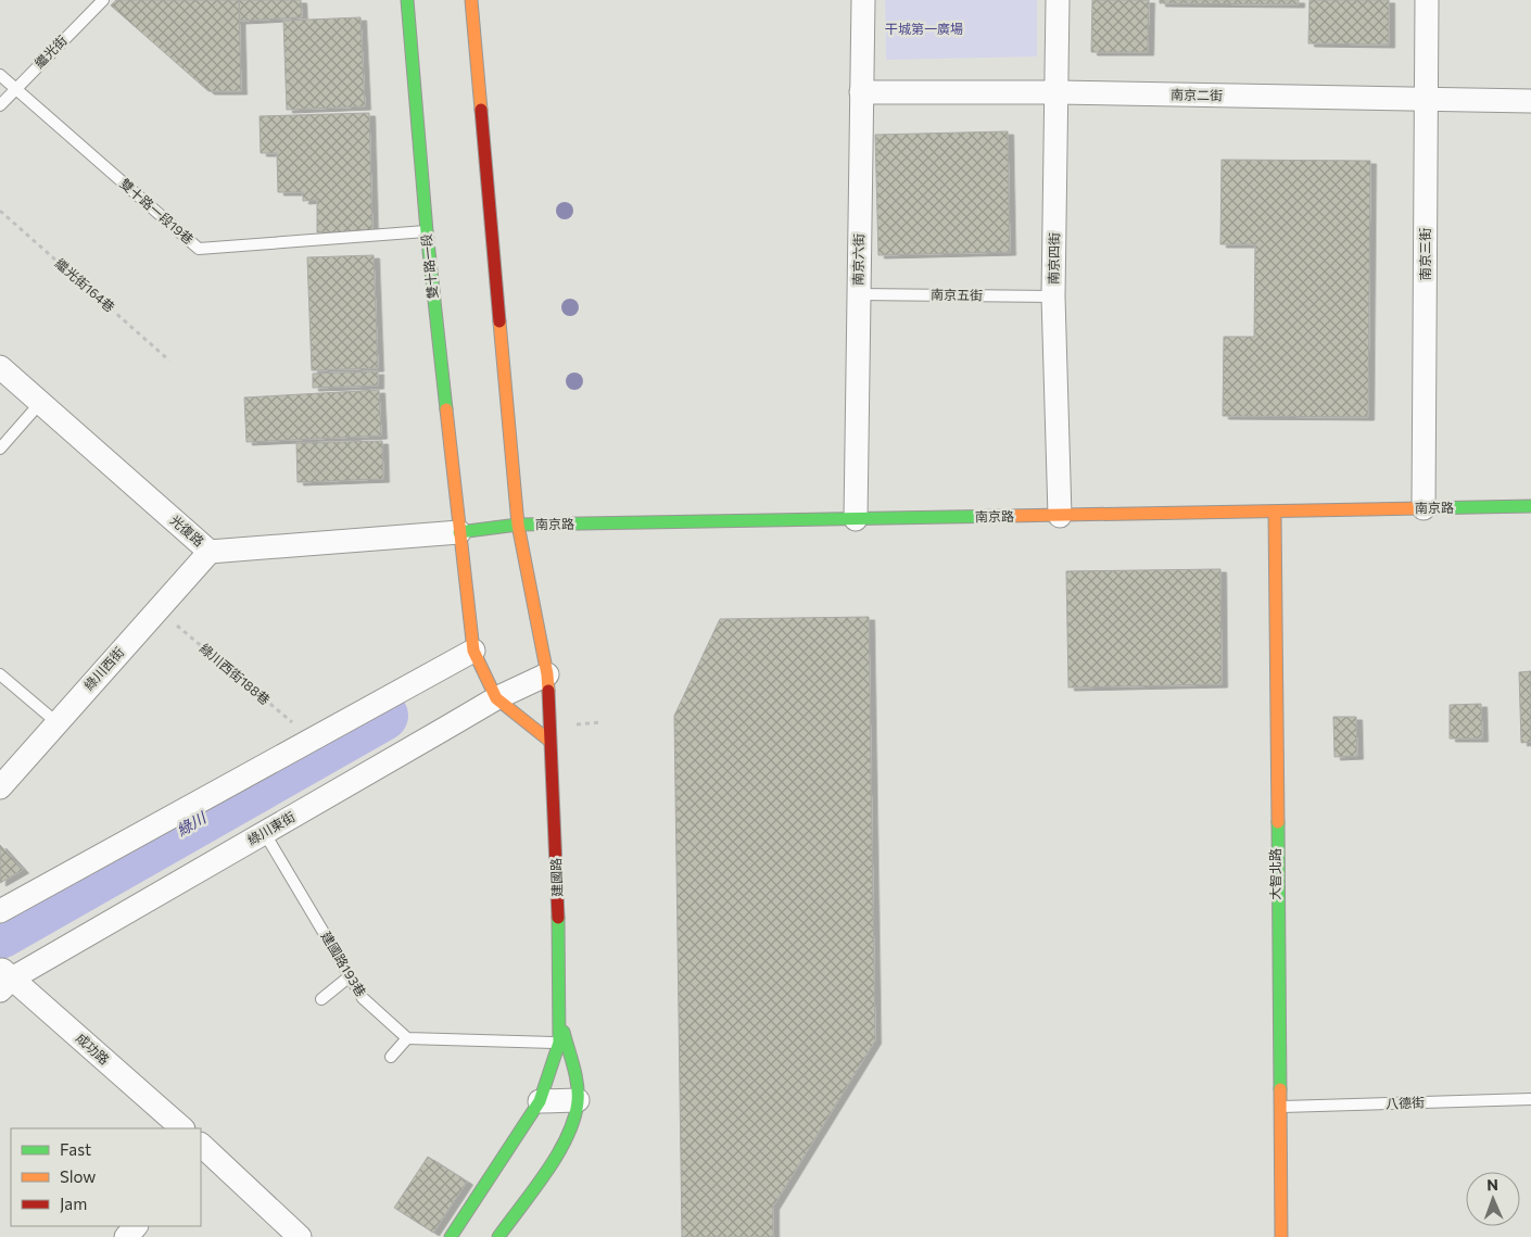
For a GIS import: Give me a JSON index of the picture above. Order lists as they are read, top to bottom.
{
  "streets": {
    "main road": [
      "雙十路一段",
      "南京路",
      "大智北路",
      "建國路"
    ],
    "street": [
      "南京二街",
      "南京三街",
      "南京四街",
      "南京六街",
      "光復路",
      "綠川西街",
      "綠川東街",
      "成功路"
    ],
    "lane": [
      "繼光街",
      "雙十路一段19巷",
      "南京五街",
      "建國路193巷",
      "八德街"
    ],
    "path": ["繼光街164巷", "綠川西街188巷"]
  },
  "crossings": [
    ["繼光街", "雙十路一段19巷"],
    ["南京二街", "南京三街"],
    ["南京二街", "南京四街"],
    ["南京二街", "南京六街"],
    ["雙十路一段19巷", "雙十路一段"],
    ["南京三街", "南京路"],
    ["南京四街", "南京五街"],
    ["南京四街", "南京路"],
    ["南京六街", "南京五街"],
    ["南京六街", "南京路"],
    ["雙十路一段", "南京路"],
    ["雙十路一段", "光復路"],
    ["南京路", "光復路"],
    ["南京路", "大智北路"],
    ["南京路", "建國路"],
    ["光復路", "綠川西街"],
    ["綠川西街", "綠川西街188巷"],
    ["綠川東街", "建國路"],
    ["綠川東街", "建國路193巷"],
    ["綠川東街", "成功路"],
    ["大智北路", "八德街"]
  ],
  "water": ["綠川"],
  "parks": ["干城第一廣場"],
  "legend": ["Fast", "Slow", "Jam"],
  "north": "top"
}
